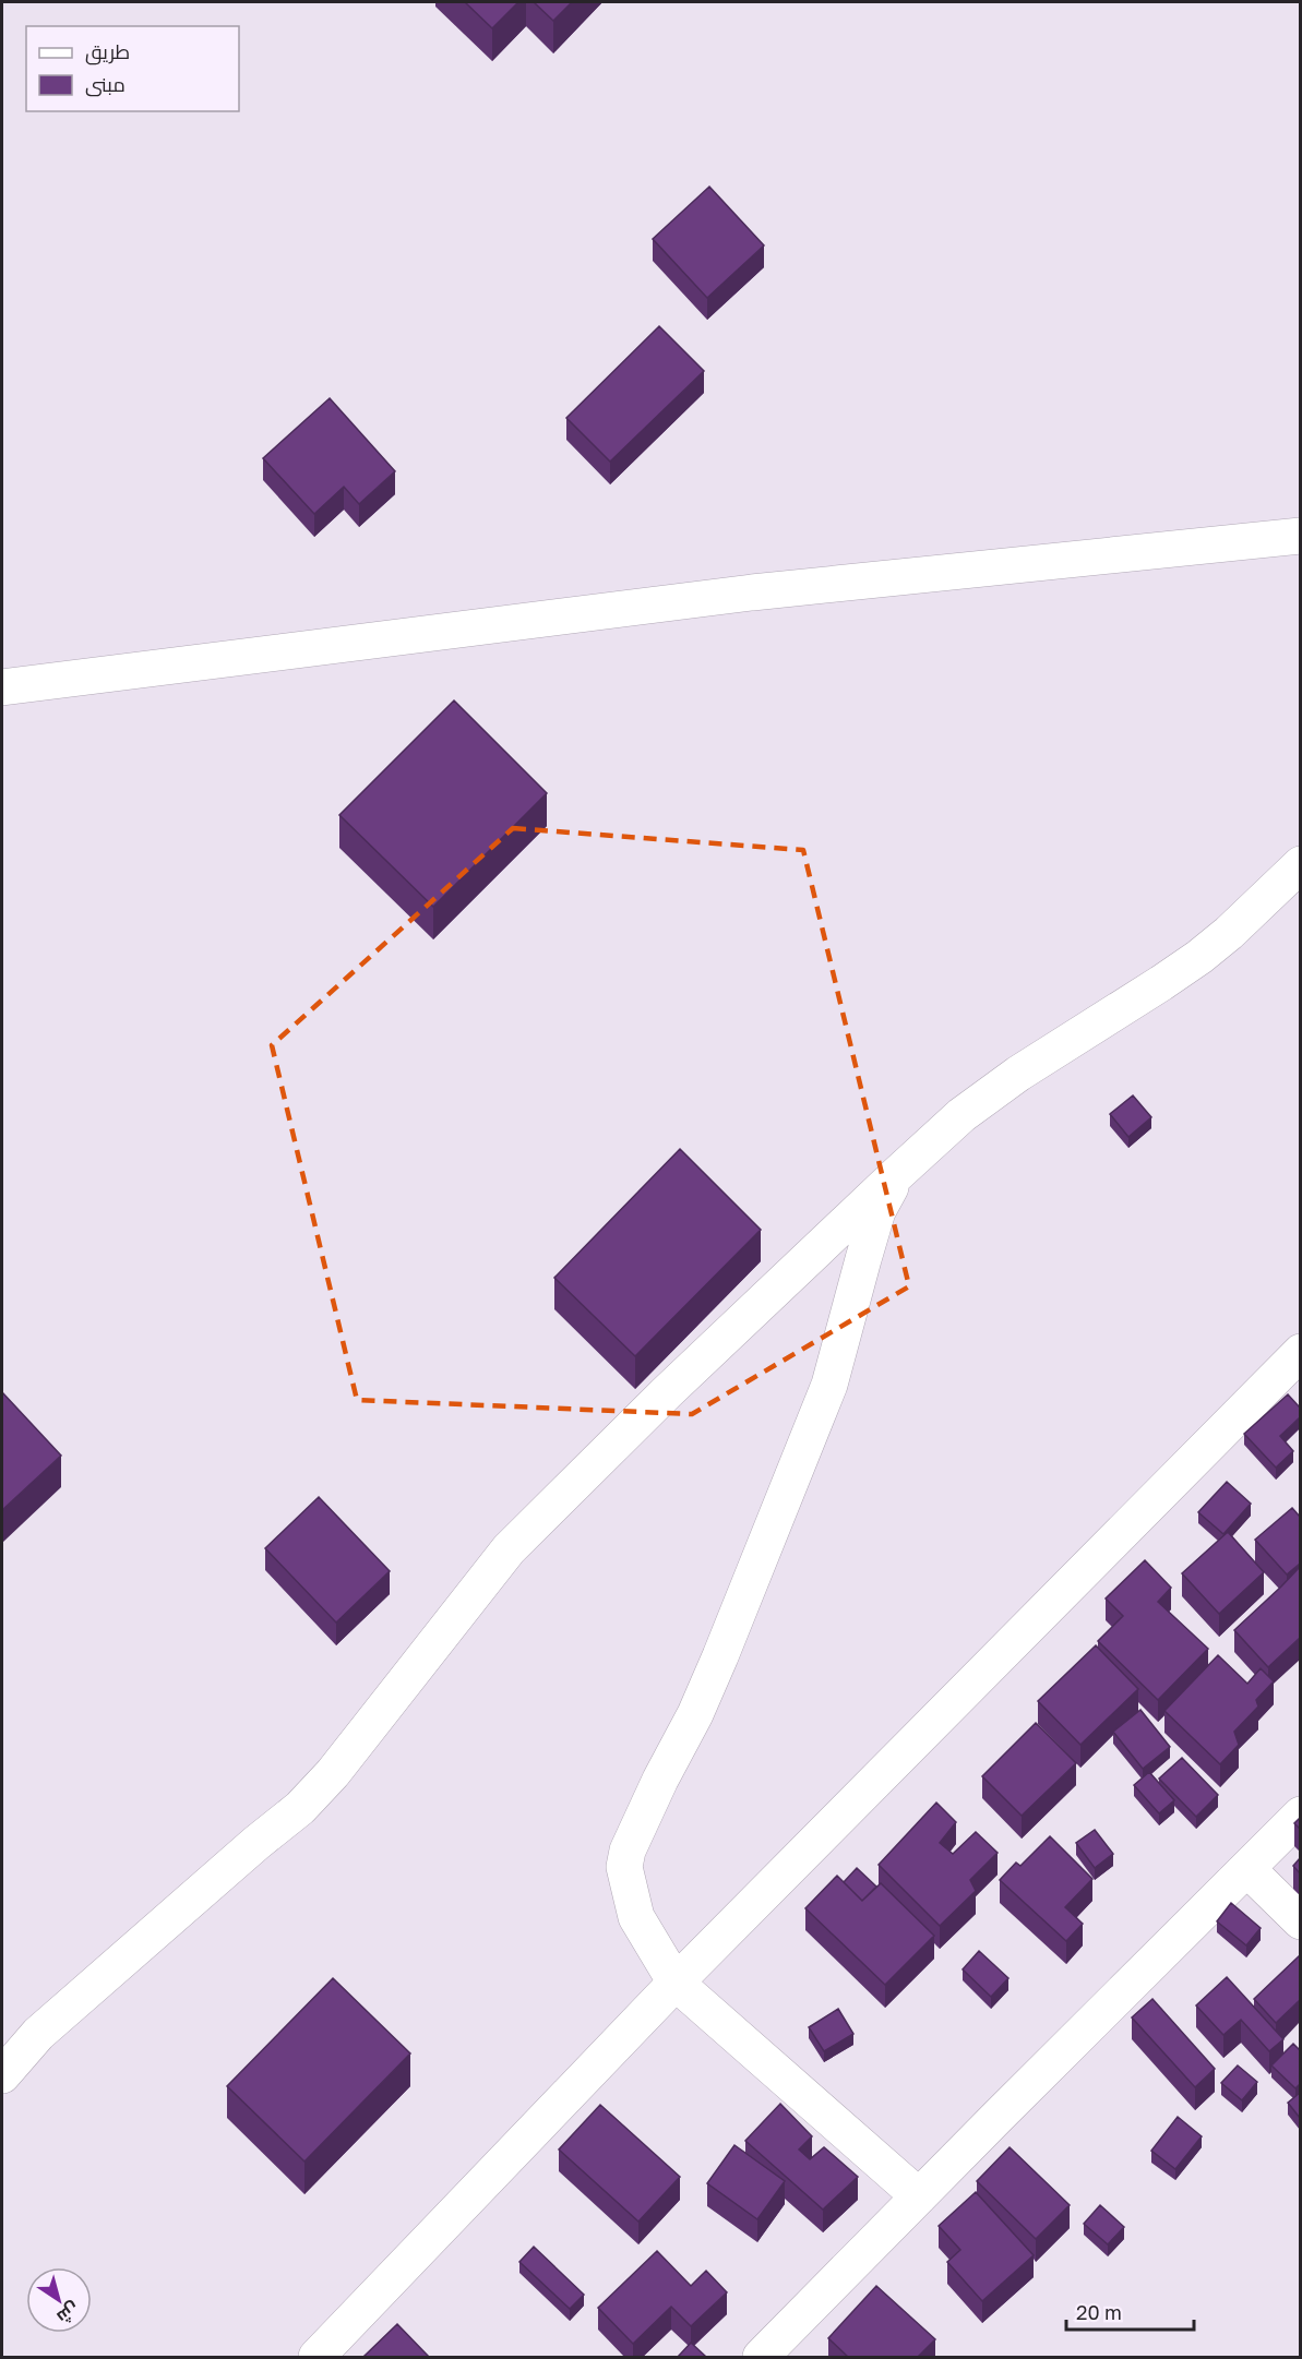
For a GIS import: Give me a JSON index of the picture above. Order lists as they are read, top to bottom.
{
  "legend": ["طريق", "مبنى"],
  "scale_bar": "20 m",
  "north": "bottom right"
}
